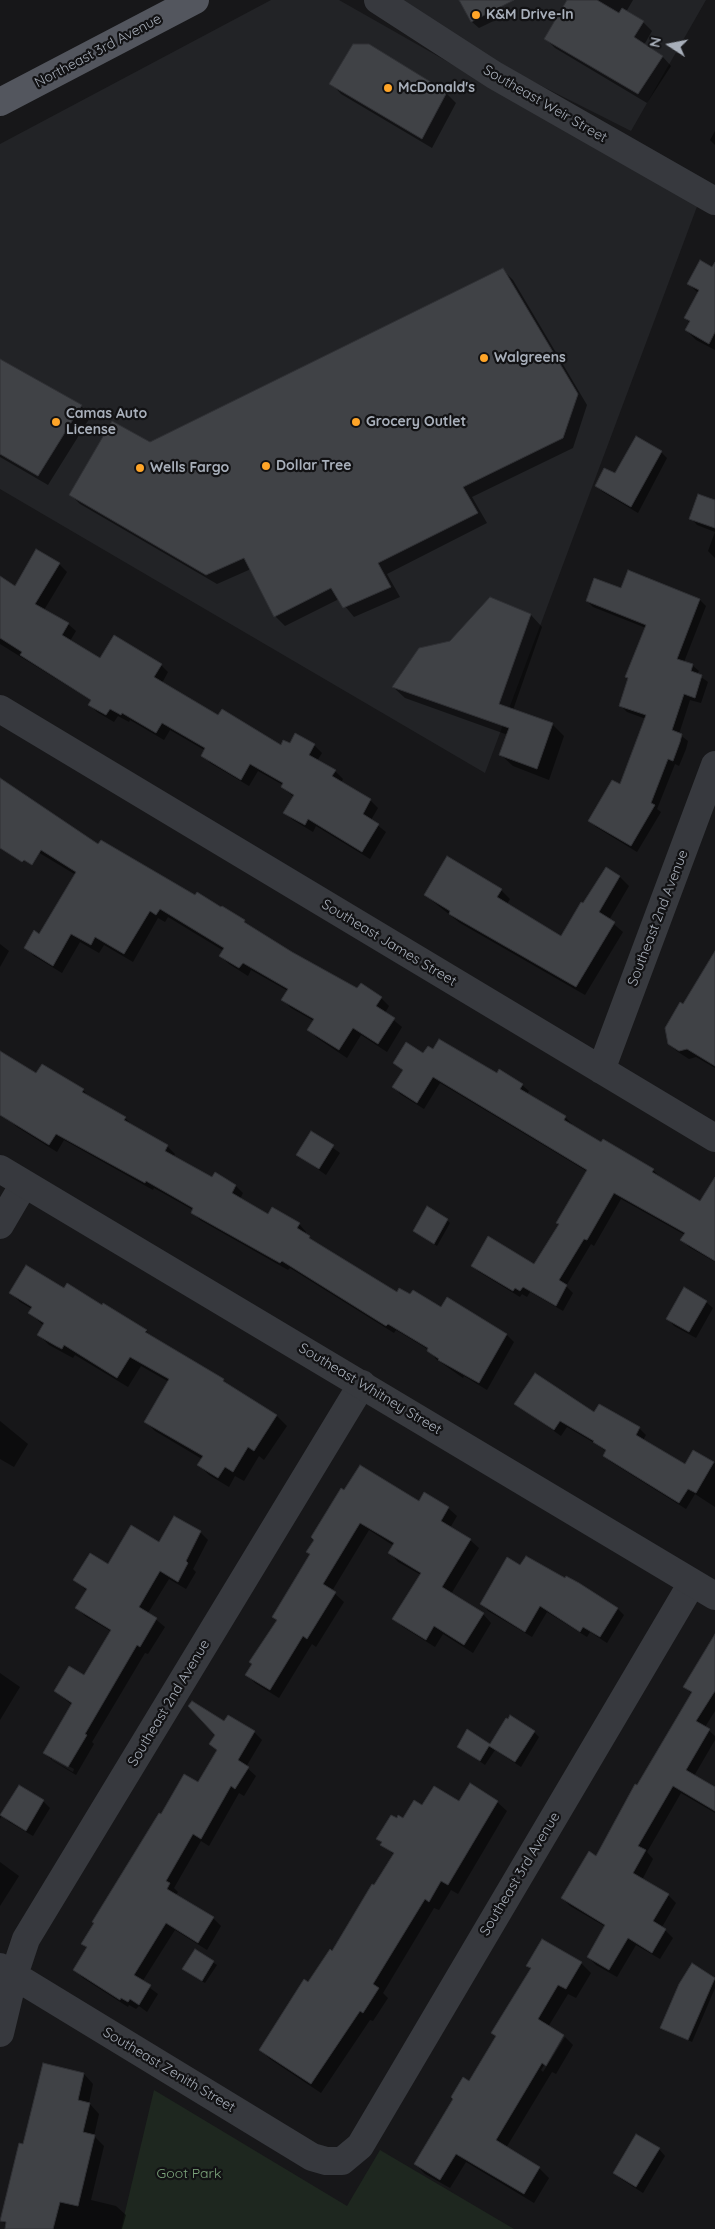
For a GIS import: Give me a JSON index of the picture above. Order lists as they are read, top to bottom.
{
  "streets": {
    "main road": ["Northeast 3rd Avenue"],
    "street": [
      "Southeast Weir Street",
      "Southeast 2nd Avenue",
      "Southeast James Street",
      "Southeast Whitney Street",
      "Southeast 3rd Avenue",
      "Southeast Zenith Street"
    ]
  },
  "crossings": [
    ["Southeast 2nd Avenue", "Southeast James Street"],
    ["Southeast 2nd Avenue", "Southeast Whitney Street"],
    ["Southeast 2nd Avenue", "Southeast Zenith Street"],
    ["Southeast Whitney Street", "Southeast 3rd Avenue"],
    ["Southeast 3rd Avenue", "Southeast Zenith Street"]
  ],
  "parks": ["Goot Park"],
  "places": [
    "K&M Drive-In",
    "McDonald's",
    "Walgreens",
    "Camas Auto License",
    "Grocery Outlet",
    "Dollar Tree",
    "Wells Fargo"
  ],
  "north": "left"
}
